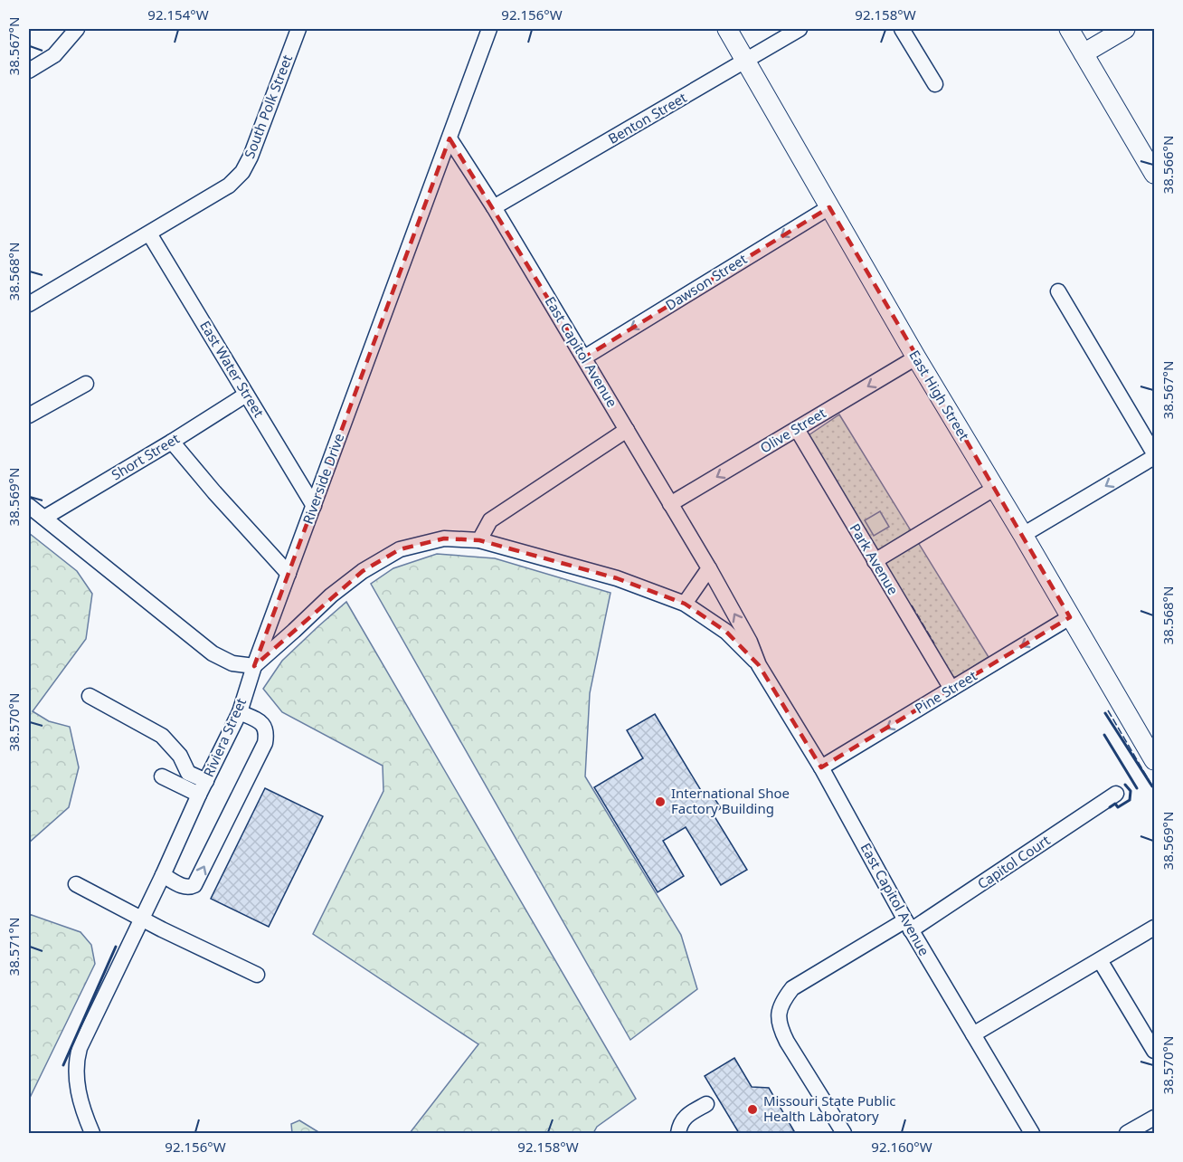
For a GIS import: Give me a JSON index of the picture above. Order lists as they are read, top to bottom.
{
  "streets": {
    "main road": ["East High Street"],
    "street": [
      "South Polk Street",
      "Benton Street",
      "Dawson Street",
      "East Capitol Avenue",
      "East Water Street",
      "Olive Street",
      "Short Street",
      "Riverside Drive",
      "Park Avenue",
      "Pine Street",
      "Riviera Street",
      "Capitol Court"
    ]
  },
  "crossings": [
    ["South Polk Street", "East Water Street"],
    ["Benton Street", "East Capitol Avenue"],
    ["Benton Street", "East High Street"],
    ["Dawson Street", "East Capitol Avenue"],
    ["Dawson Street", "East High Street"],
    ["East Capitol Avenue", "Olive Street"],
    ["East Capitol Avenue", "Riverside Drive"],
    ["East Capitol Avenue", "Pine Street"],
    ["East Capitol Avenue", "Capitol Court"],
    ["East Water Street", "Short Street"],
    ["East Water Street", "Riverside Drive"],
    ["East High Street", "Olive Street"],
    ["East High Street", "Pine Street"],
    ["Olive Street", "Park Avenue"],
    ["Riverside Drive", "Riviera Street"],
    ["Park Avenue", "Pine Street"]
  ],
  "one_way": ["Dawson Street", "Olive Street", "Pine Street"],
  "places": ["International Shoe Factory Building", "Missouri State Public Health Laboratory"],
  "coordinates": [
    "92.154°W",
    "92.156°W",
    "92.158°W",
    "38.567°N",
    "38.566°N",
    "38.568°N",
    "38.569°N",
    "38.570°N",
    "38.571°N",
    "92.160°W"
  ]
}
